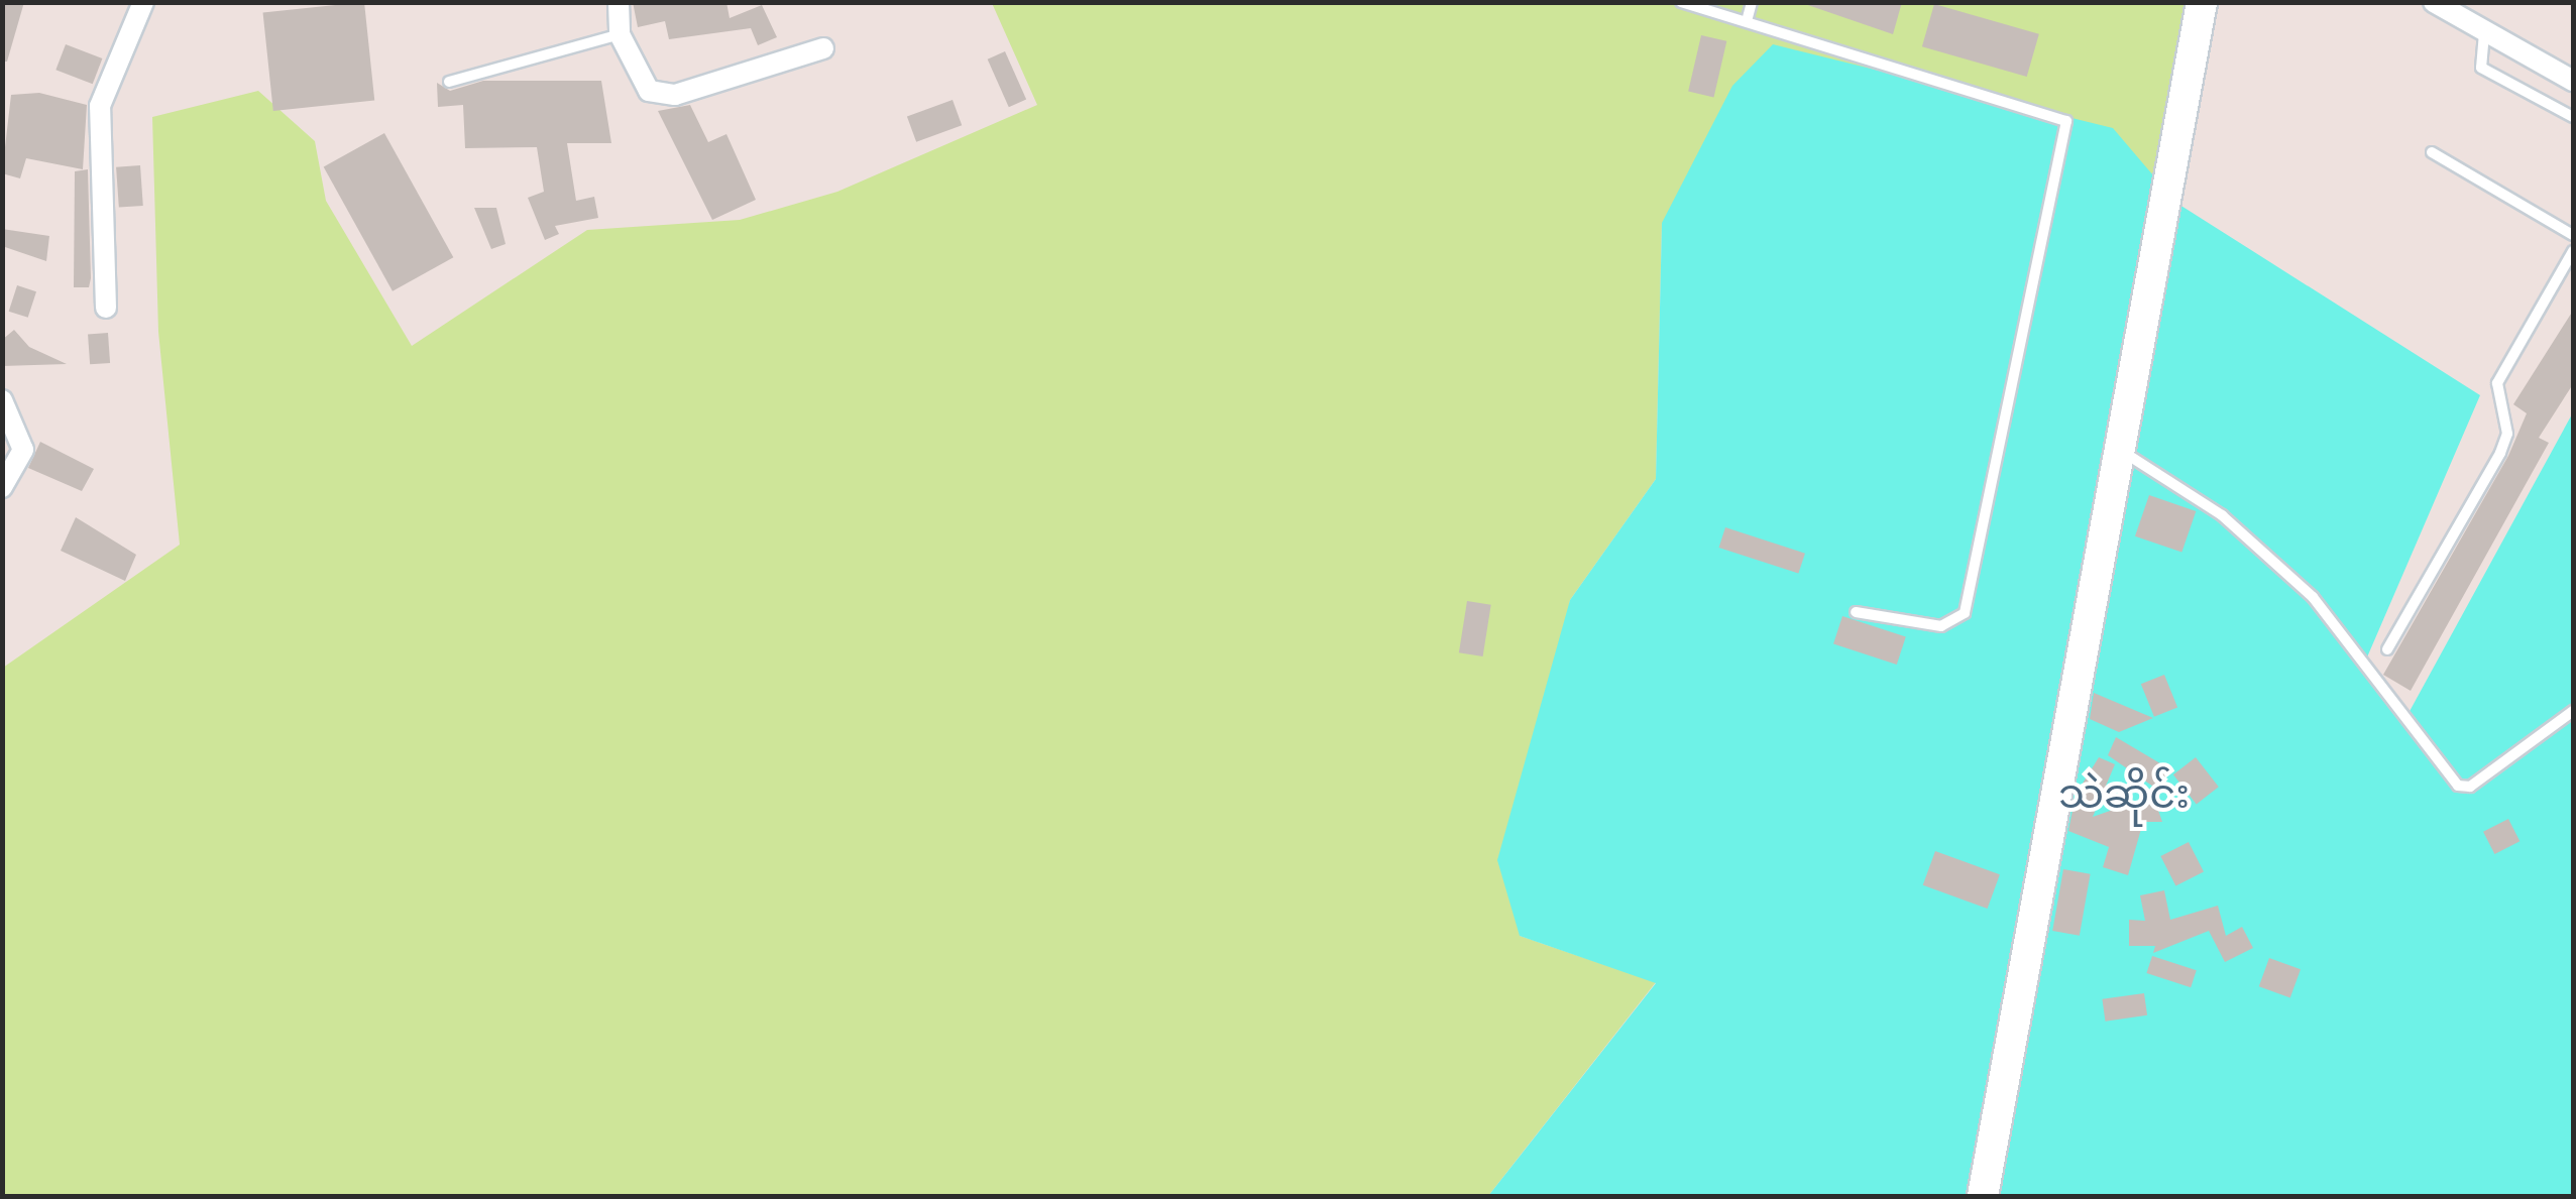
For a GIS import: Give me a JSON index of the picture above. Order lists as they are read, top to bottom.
{
  "districts": ["သဲဆိုင်း"]
}
